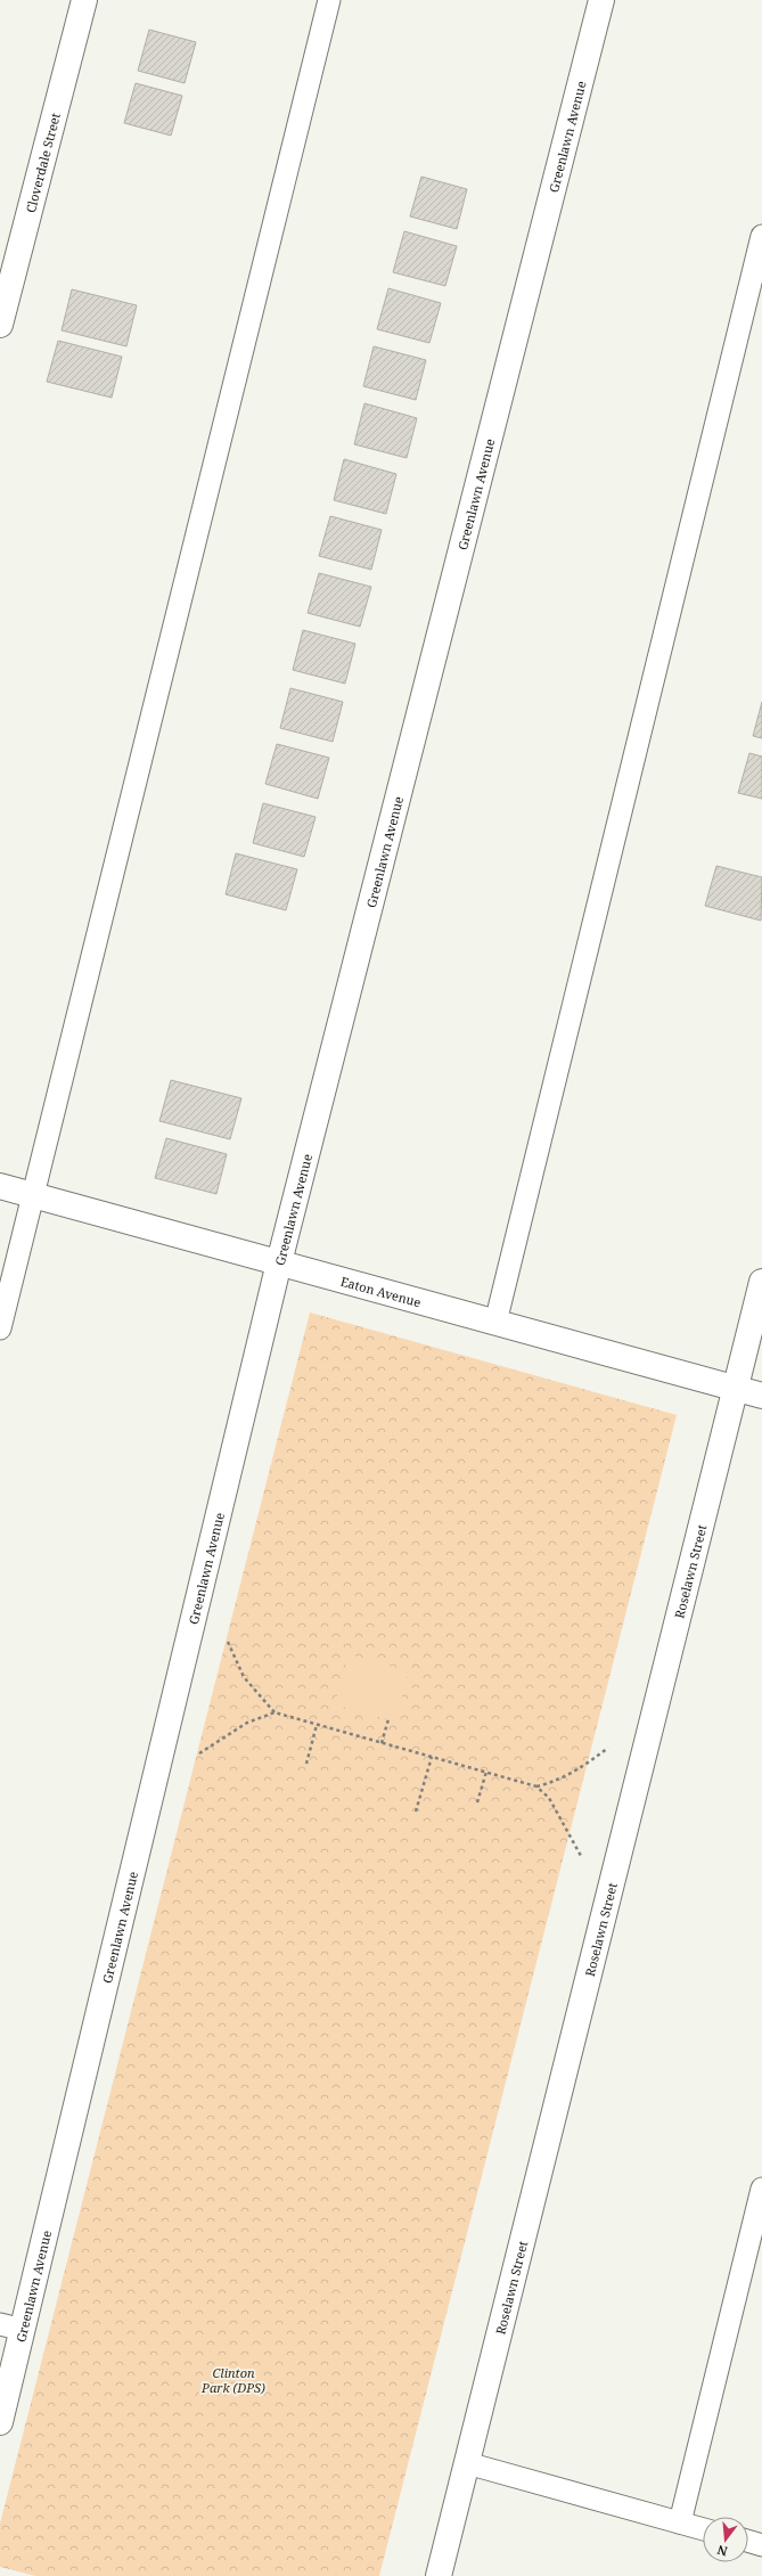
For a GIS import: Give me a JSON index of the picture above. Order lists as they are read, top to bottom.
{
  "streets": {
    "street": [
      "Greenlawn Avenue",
      "Cloverdale Street",
      "Eaton Avenue",
      "Roselawn Street"
    ]
  },
  "crossings": [
    ["Greenlawn Avenue", "Eaton Avenue"],
    ["Eaton Avenue", "Roselawn Street"]
  ],
  "parks": ["Clinton Park (DPS)"],
  "north": "bottom"
}
